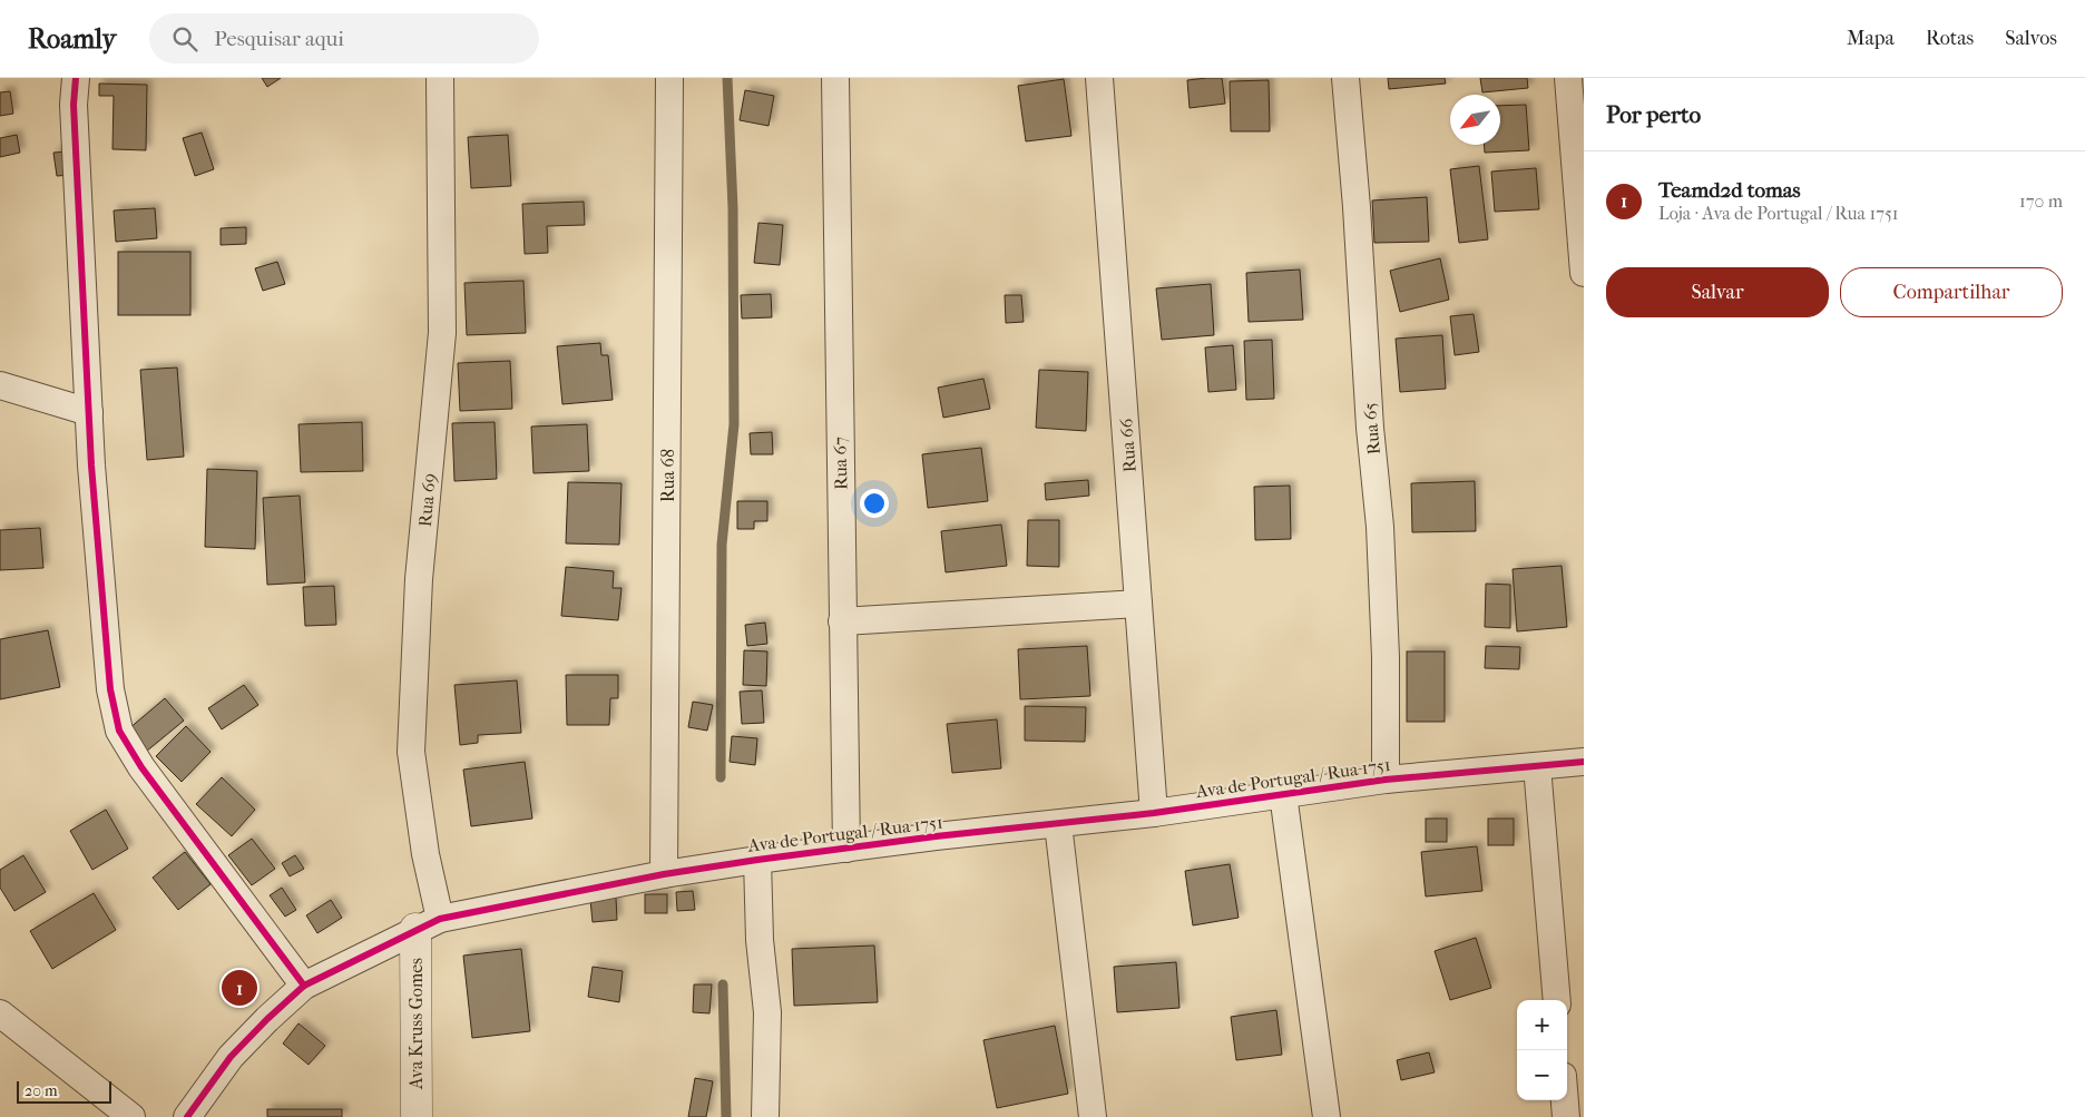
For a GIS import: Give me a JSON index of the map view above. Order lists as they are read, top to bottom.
{
  "streets": {
    "street": [
      "Rua 65",
      "Rua 66",
      "Rua 67",
      "Rua 68",
      "Rua 69",
      "Ava de Portugal / Rua 1751",
      "Ava Kruss Gomes"
    ]
  },
  "crossings": [
    ["Rua 65", "Ava de Portugal / Rua 1751"],
    ["Rua 66", "Ava de Portugal / Rua 1751"],
    ["Rua 67", "Ava de Portugal / Rua 1751"],
    ["Rua 68", "Ava de Portugal / Rua 1751"],
    ["Rua 69", "Ava de Portugal / Rua 1751"],
    ["Rua 69", "Ava Kruss Gomes"],
    ["Ava de Portugal / Rua 1751", "Ava Kruss Gomes"]
  ],
  "scale_bar": "20 m",
  "north": "bottom left",
  "page": {
    "header": "Roamly",
    "search": "Pesquisar aqui",
    "nav": ["Mapa", "Rotas", "Salvos"],
    "heading": "Por perto",
    "list": [
      {
        "mark": "1",
        "name": "Teamd2d tomas",
        "note": "Loja · Ava de Portugal / Rua 1751",
        "value": "170 m"
      }
    ],
    "buttons": ["Salvar", "Compartilhar"],
    "pins": "1",
    "map_buttons": ["+", "−"],
    "scale": "20 m"
  }
}
